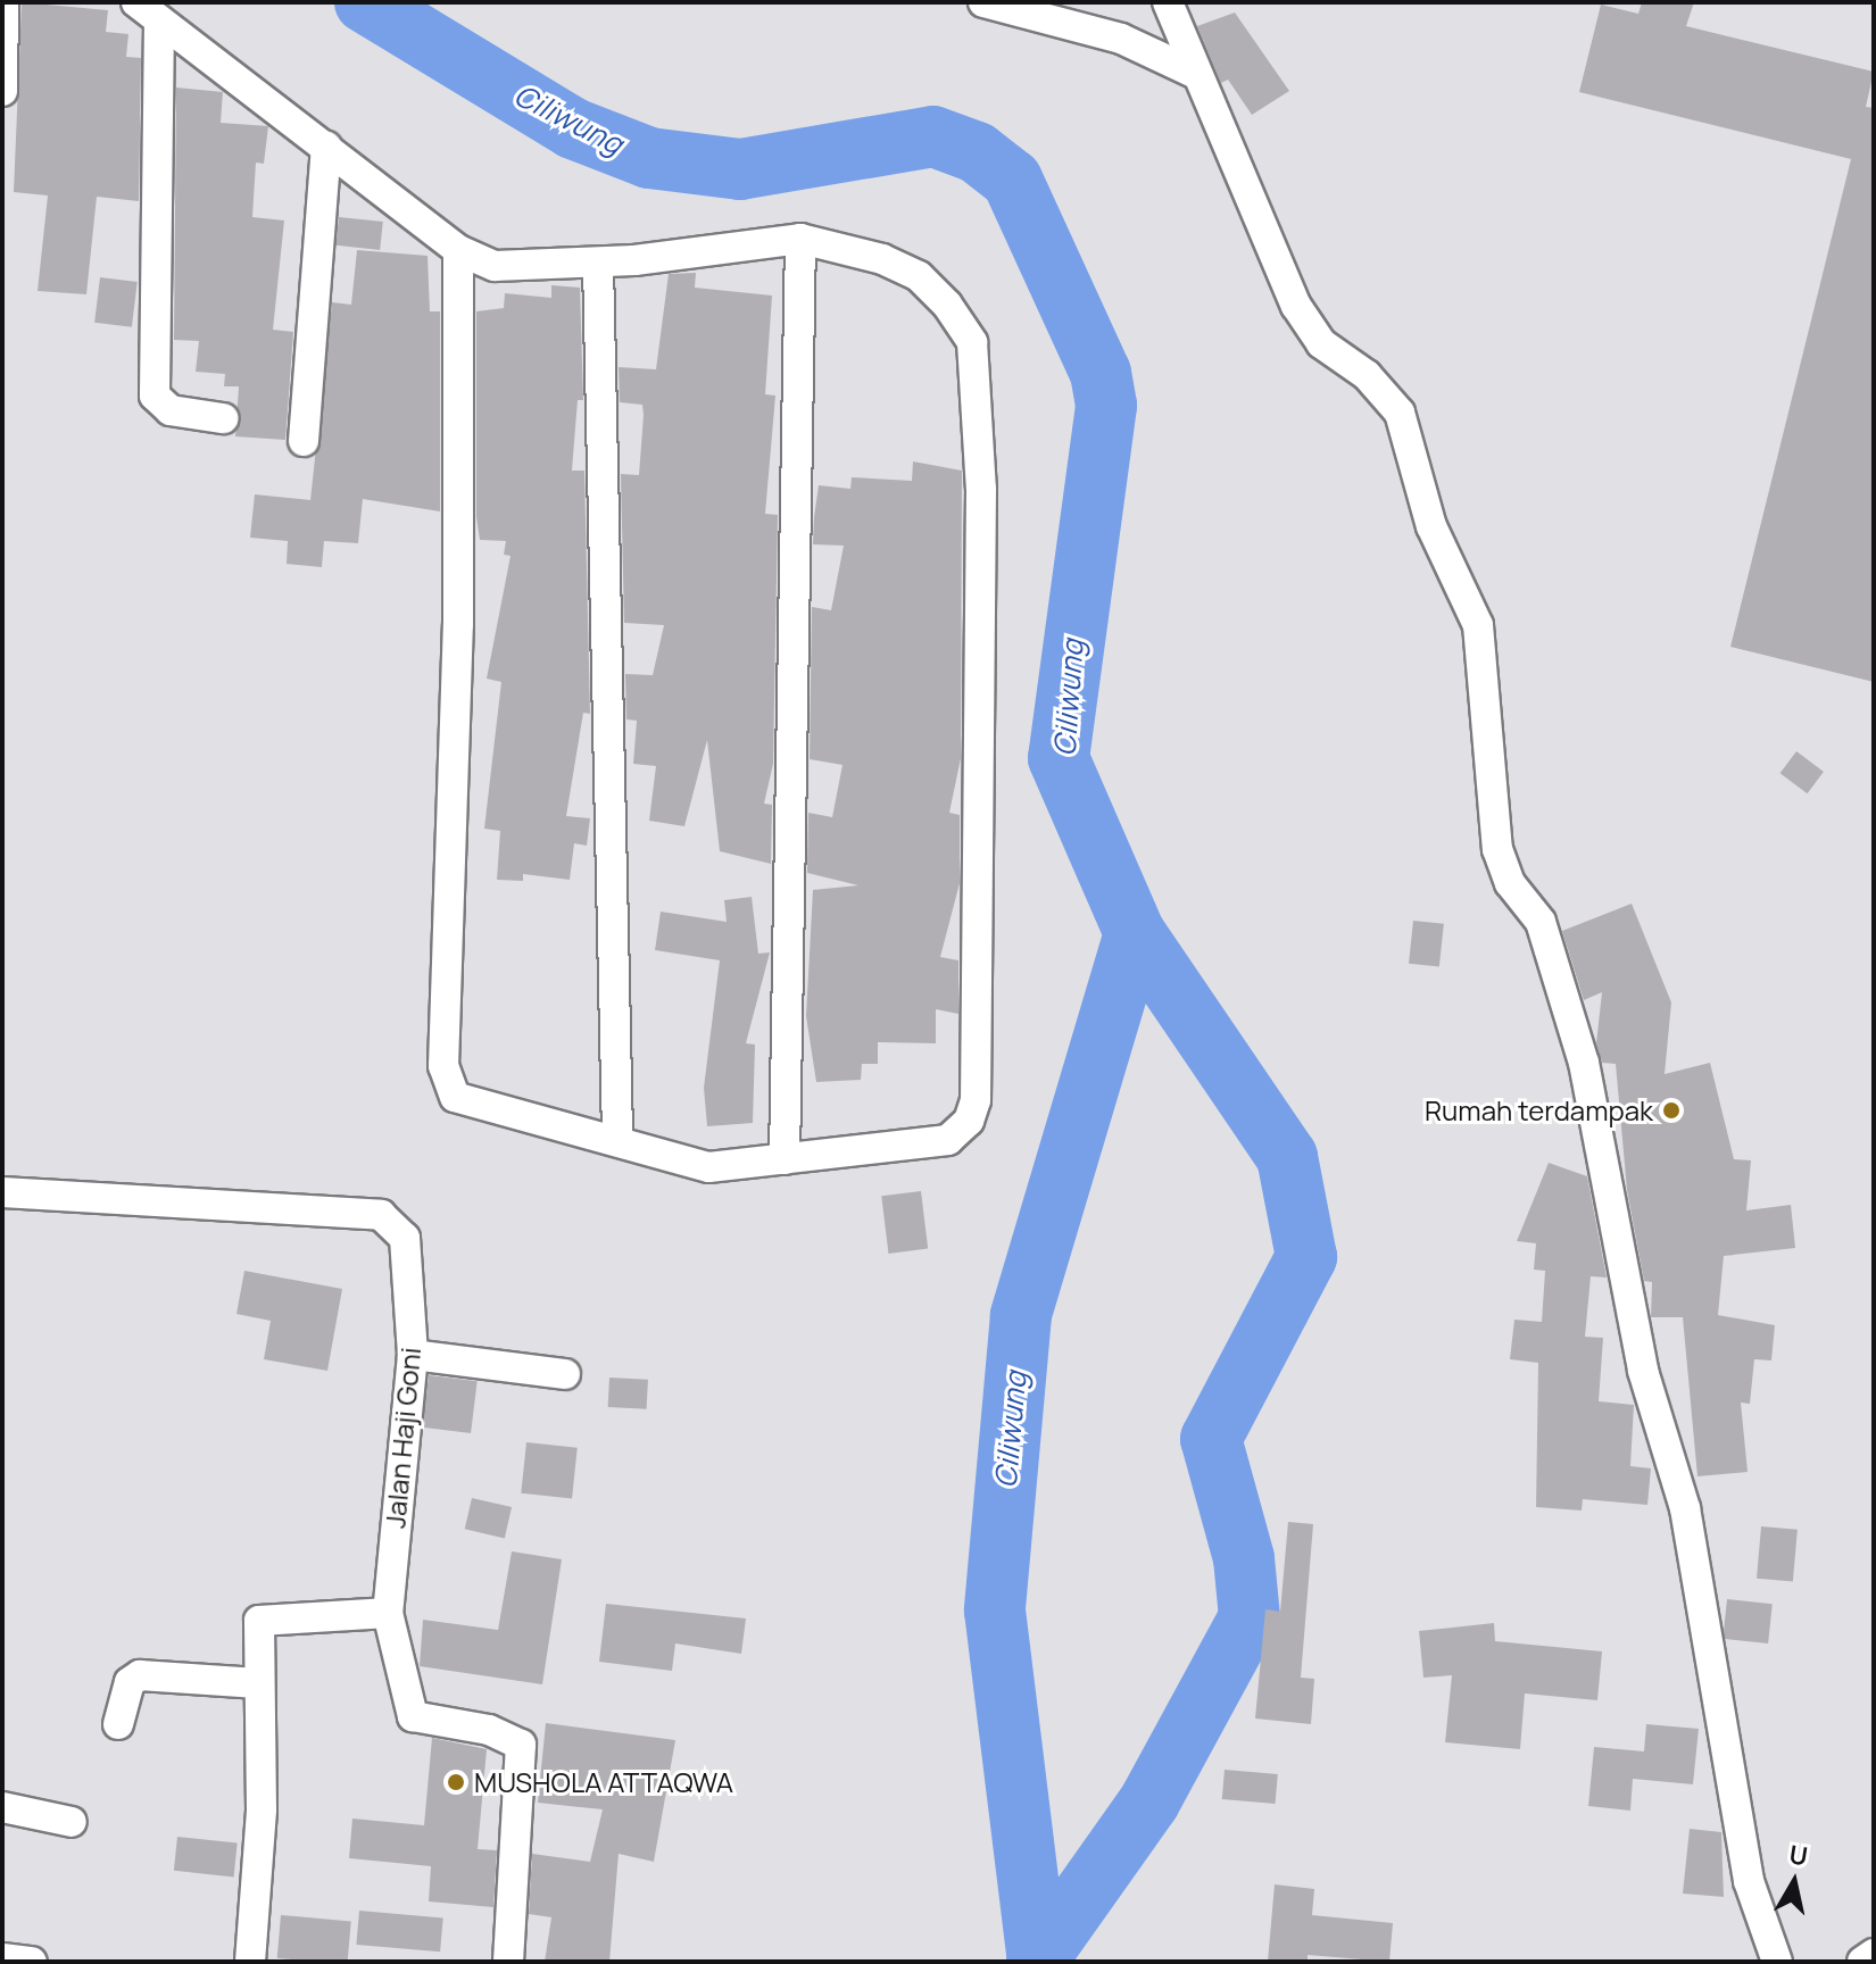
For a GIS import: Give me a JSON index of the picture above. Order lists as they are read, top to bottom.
{
  "streets": {
    "street": ["Jalan Haji Goni"]
  },
  "water": ["Ciliwung"],
  "places": ["Rumah terdampak", "MUSHOLA ATTAQWA"],
  "north": "top"
}
